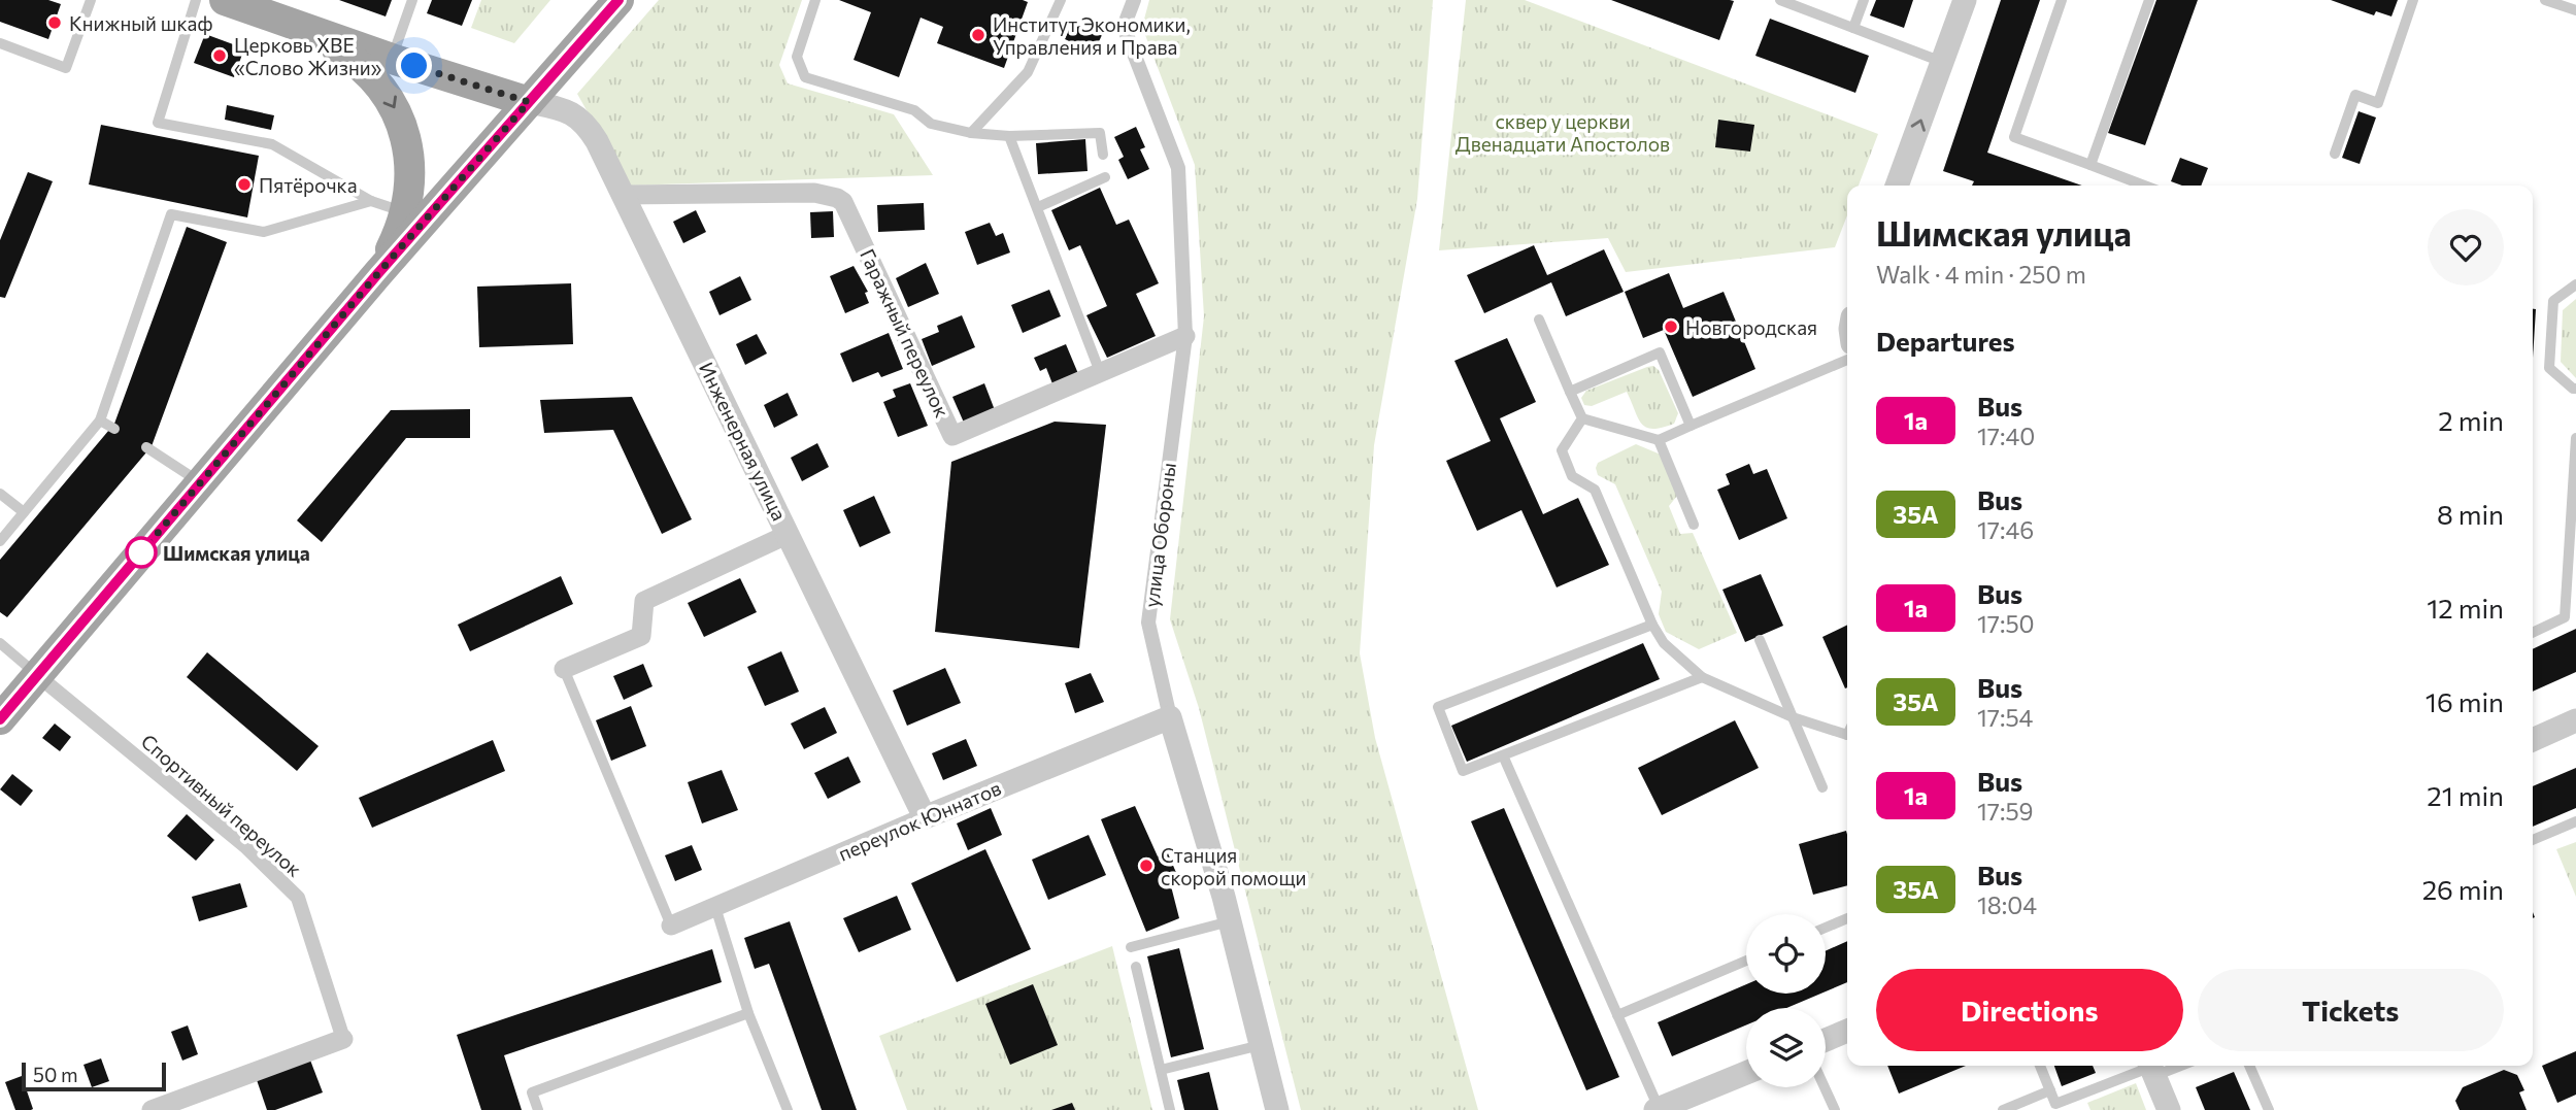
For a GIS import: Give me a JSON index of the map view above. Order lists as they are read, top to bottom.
{
  "streets": {
    "street": [
      "Гаражный переулок",
      "Инженерная улица",
      "улица Обороны",
      "Спортивный переулок",
      "переулок Юннатов"
    ]
  },
  "crossings": [
    ["Гаражный переулок", "Инженерная улица"],
    ["Гаражный переулок", "улица Обороны"],
    ["Инженерная улица", "переулок Юннатов"],
    ["улица Обороны", "переулок Юннатов"]
  ],
  "parks": ["сквер у церкви Двенадцати Апостолов"],
  "places": [
    "Книжный шкаф",
    "Институт Экономики, Управления и Права",
    "Церковь ХВЕ «Слово Жизни»",
    "Пятёрочка",
    "Новгородская",
    "Шимская улица",
    "Станция скорой помощи"
  ],
  "lines": ["bus line 1a"],
  "scale_bar": "50 m",
  "page": {
    "heading": [
      ["Шимская улица", "Walk · 4 min · 250 m"],
      "Departures"
    ],
    "list": [
      {
        "mark": "1a",
        "name": "Bus",
        "note": "17:40",
        "value": "2 min"
      },
      {
        "mark": "35А",
        "name": "Bus",
        "note": "17:46",
        "value": "8 min"
      },
      {
        "mark": "1a",
        "name": "Bus",
        "note": "17:50",
        "value": "12 min"
      },
      {
        "mark": "35А",
        "name": "Bus",
        "note": "17:54",
        "value": "16 min"
      },
      {
        "mark": "1a",
        "name": "Bus",
        "note": "17:59",
        "value": "21 min"
      },
      {
        "mark": "35А",
        "name": "Bus",
        "note": "18:04",
        "value": "26 min"
      }
    ],
    "buttons": ["Directions", "Tickets"],
    "scale": "50 m"
  }
}
